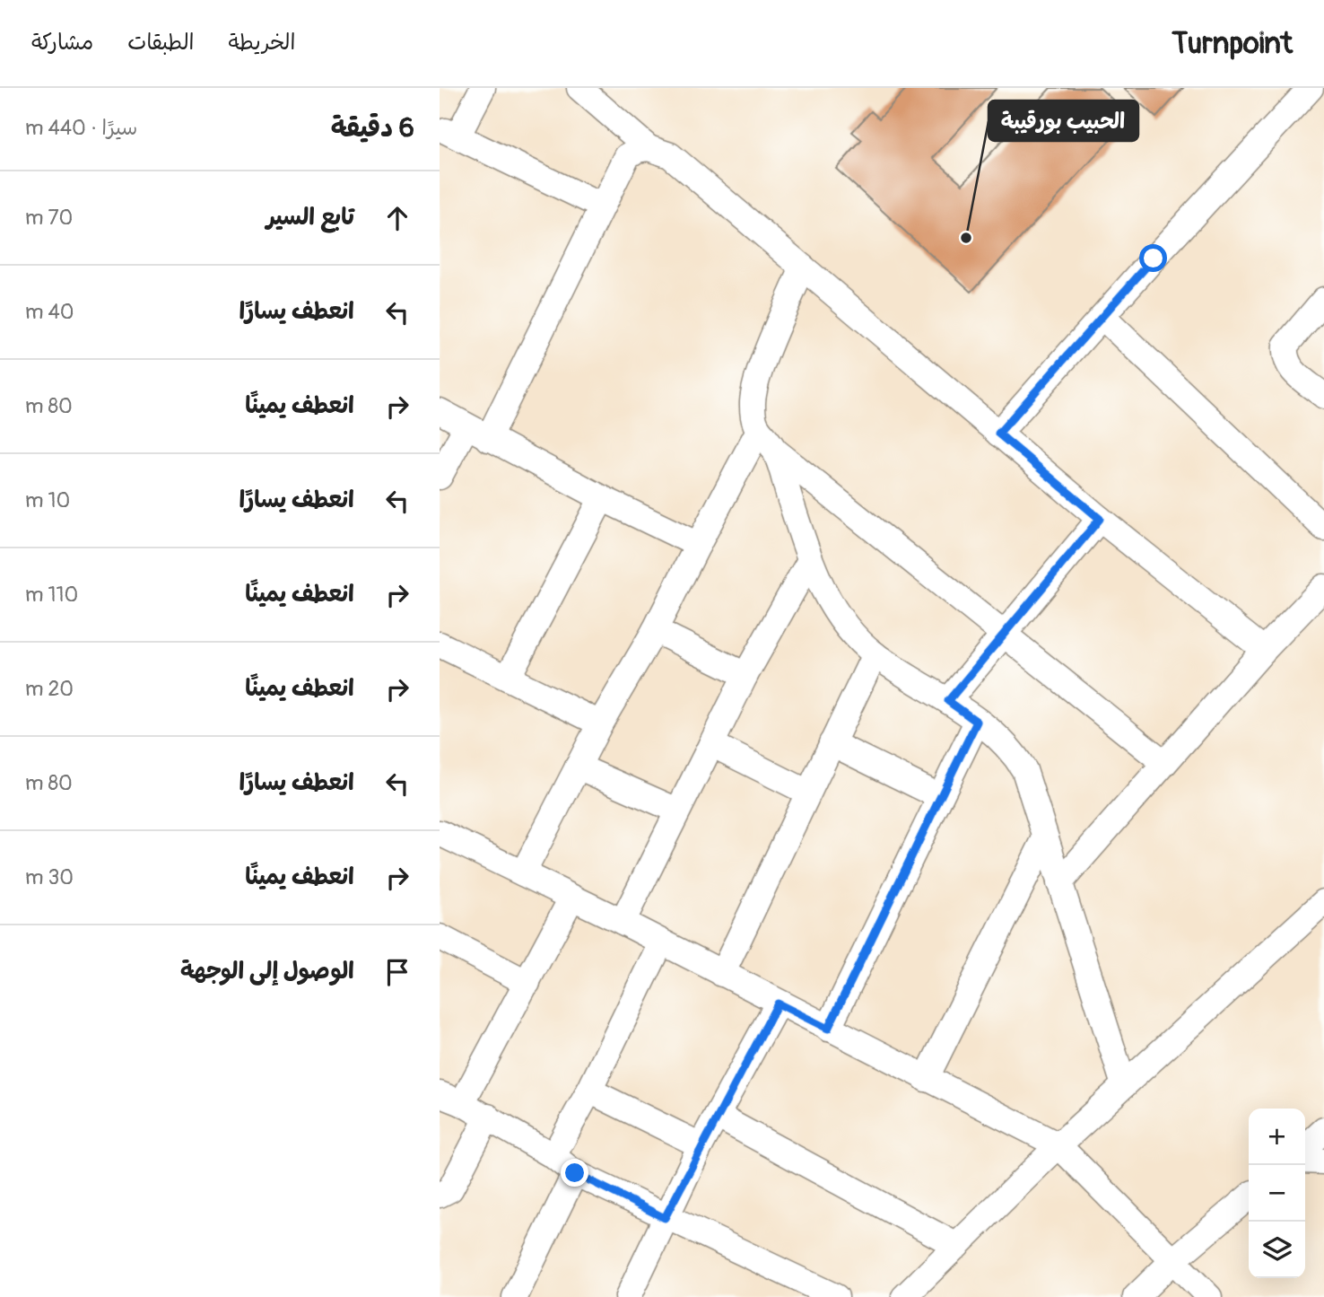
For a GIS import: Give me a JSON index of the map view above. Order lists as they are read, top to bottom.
{
  "places": ["الحبيب بورقيبة"],
  "page": {
    "header": "Turnpoint",
    "nav": ["الخريطة", "الطبقات", "مشاركة"],
    "heading": ["6 دقيقة", "سيرًا · 440 m"],
    "list": [
      ["تابع السير", "70 m"],
      ["انعطف يسارًا", "40 m"],
      ["انعطف يمينًا", "80 m"],
      ["انعطف يسارًا", "10 m"],
      ["انعطف يمينًا", "110 m"],
      ["انعطف يمينًا", "20 m"],
      ["انعطف يسارًا", "80 m"],
      ["انعطف يمينًا", "30 m"],
      "الوصول إلى الوجهة"
    ],
    "map_buttons": ["+", "−"]
  }
}
